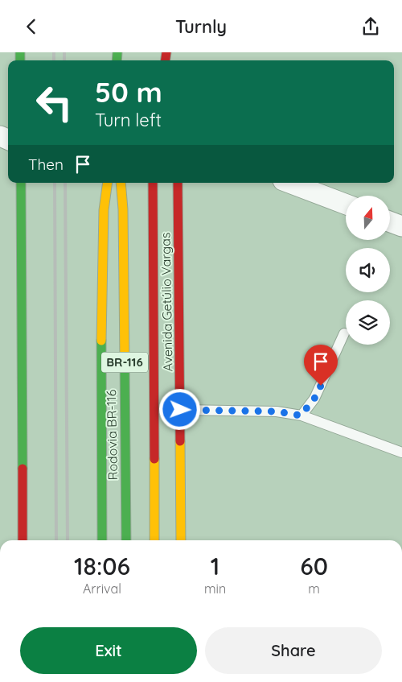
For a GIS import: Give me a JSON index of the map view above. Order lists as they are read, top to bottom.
{
  "streets": {
    "main road": ["Avenida Getúlio Vargas", "BR-116", "Rodovia BR-116"]
  },
  "north": "top",
  "page": {
    "header": "Turnly",
    "turn": ["50 m", "Turn left"],
    "then": "Then",
    "eta": [
      "18:06",
      "Arrival",
      "1",
      "min",
      "60",
      "m"
    ],
    "buttons": ["Exit", "Share"]
  }
}
